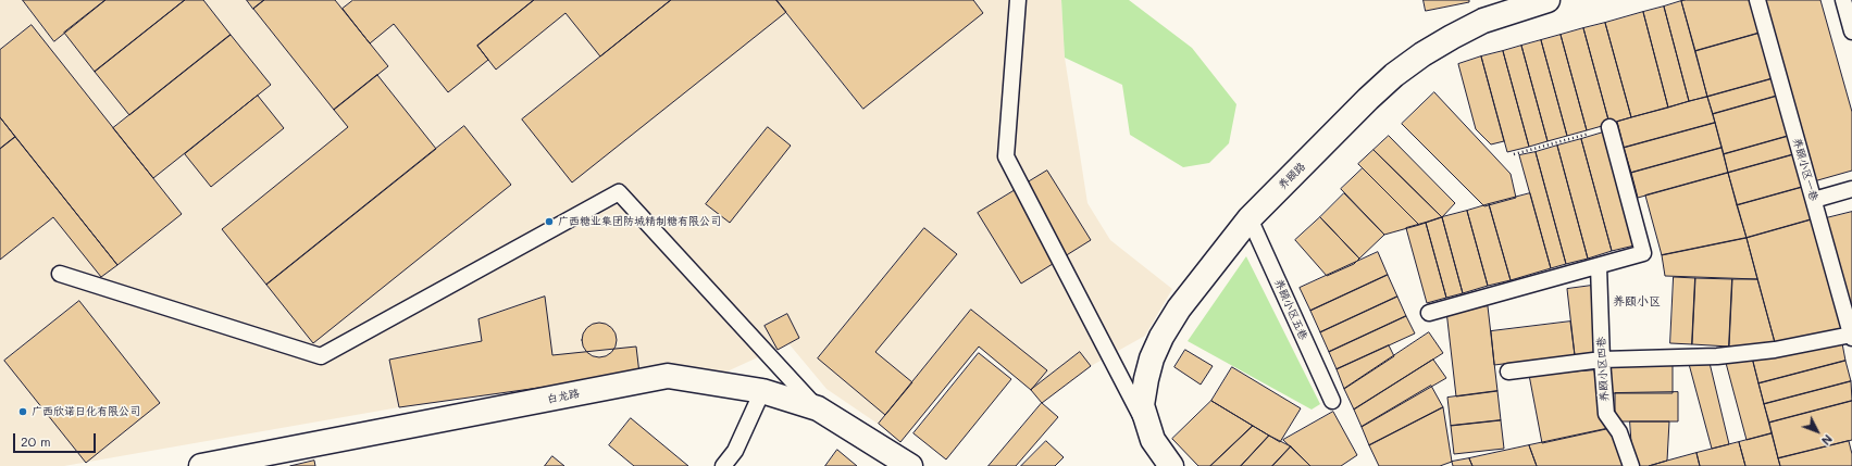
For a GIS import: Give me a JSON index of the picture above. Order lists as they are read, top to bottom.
{
  "streets": {
    "street": ["养颐路", "白龙路"],
    "lane": ["养颐小区一巷", "养颐小区五巷", "养颐小区四巷"]
  },
  "crossings": [
    ["养颐路", "养颐小区五巷"]
  ],
  "districts": ["养颐小区"],
  "places": ["广西糖业集团防城精制糖有限公司", "广西欣诺日化有限公司"],
  "scale_bar": "20 m",
  "north": "bottom right"
}
